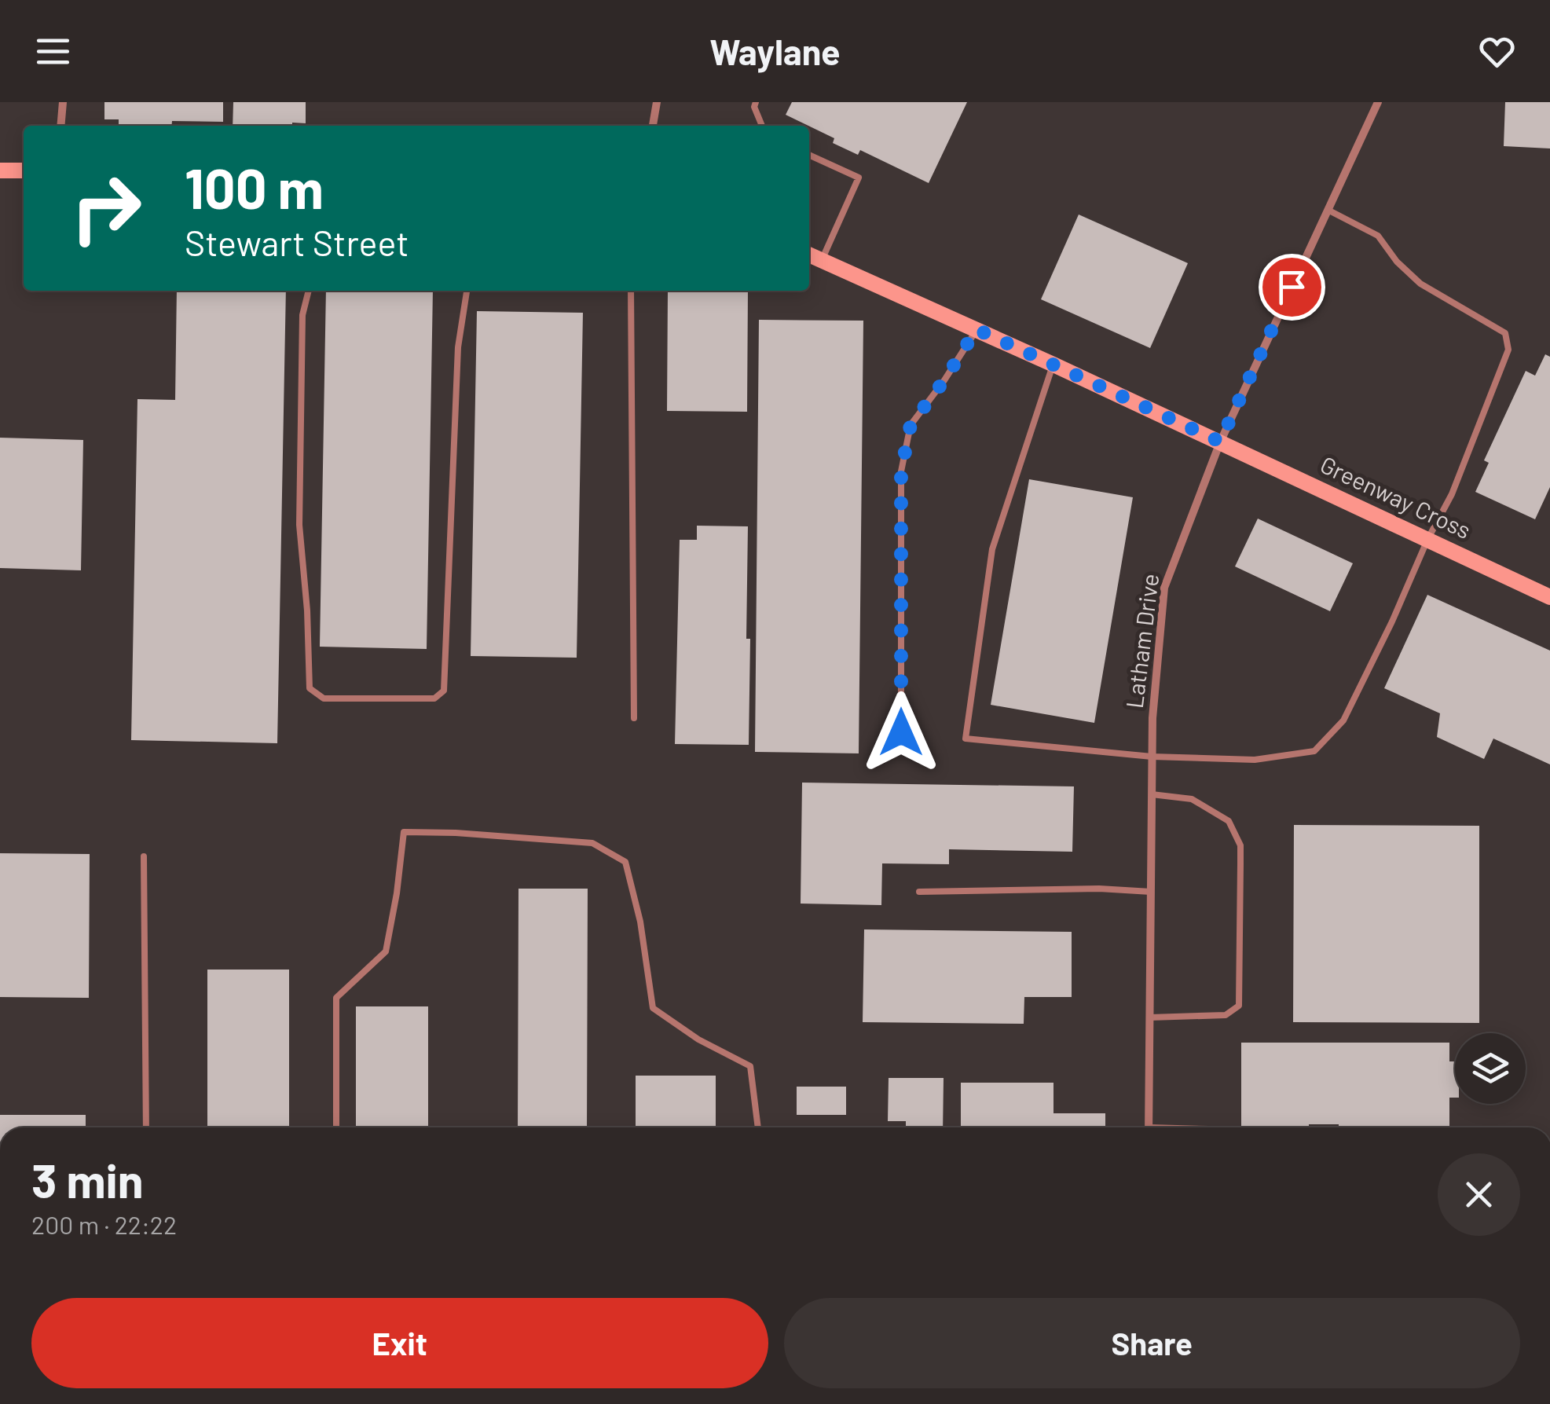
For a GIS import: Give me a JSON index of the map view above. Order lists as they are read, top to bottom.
{
  "streets": {
    "street": ["Greenway Cross", "Latham Drive"]
  },
  "crossings": [
    ["Greenway Cross", "Latham Drive"]
  ],
  "page": {
    "header": "Waylane",
    "turn": ["100 m", "Stewart Street"],
    "heading": ["3 min", "200 m · 22:22"],
    "buttons": ["Exit", "Share"]
  }
}
